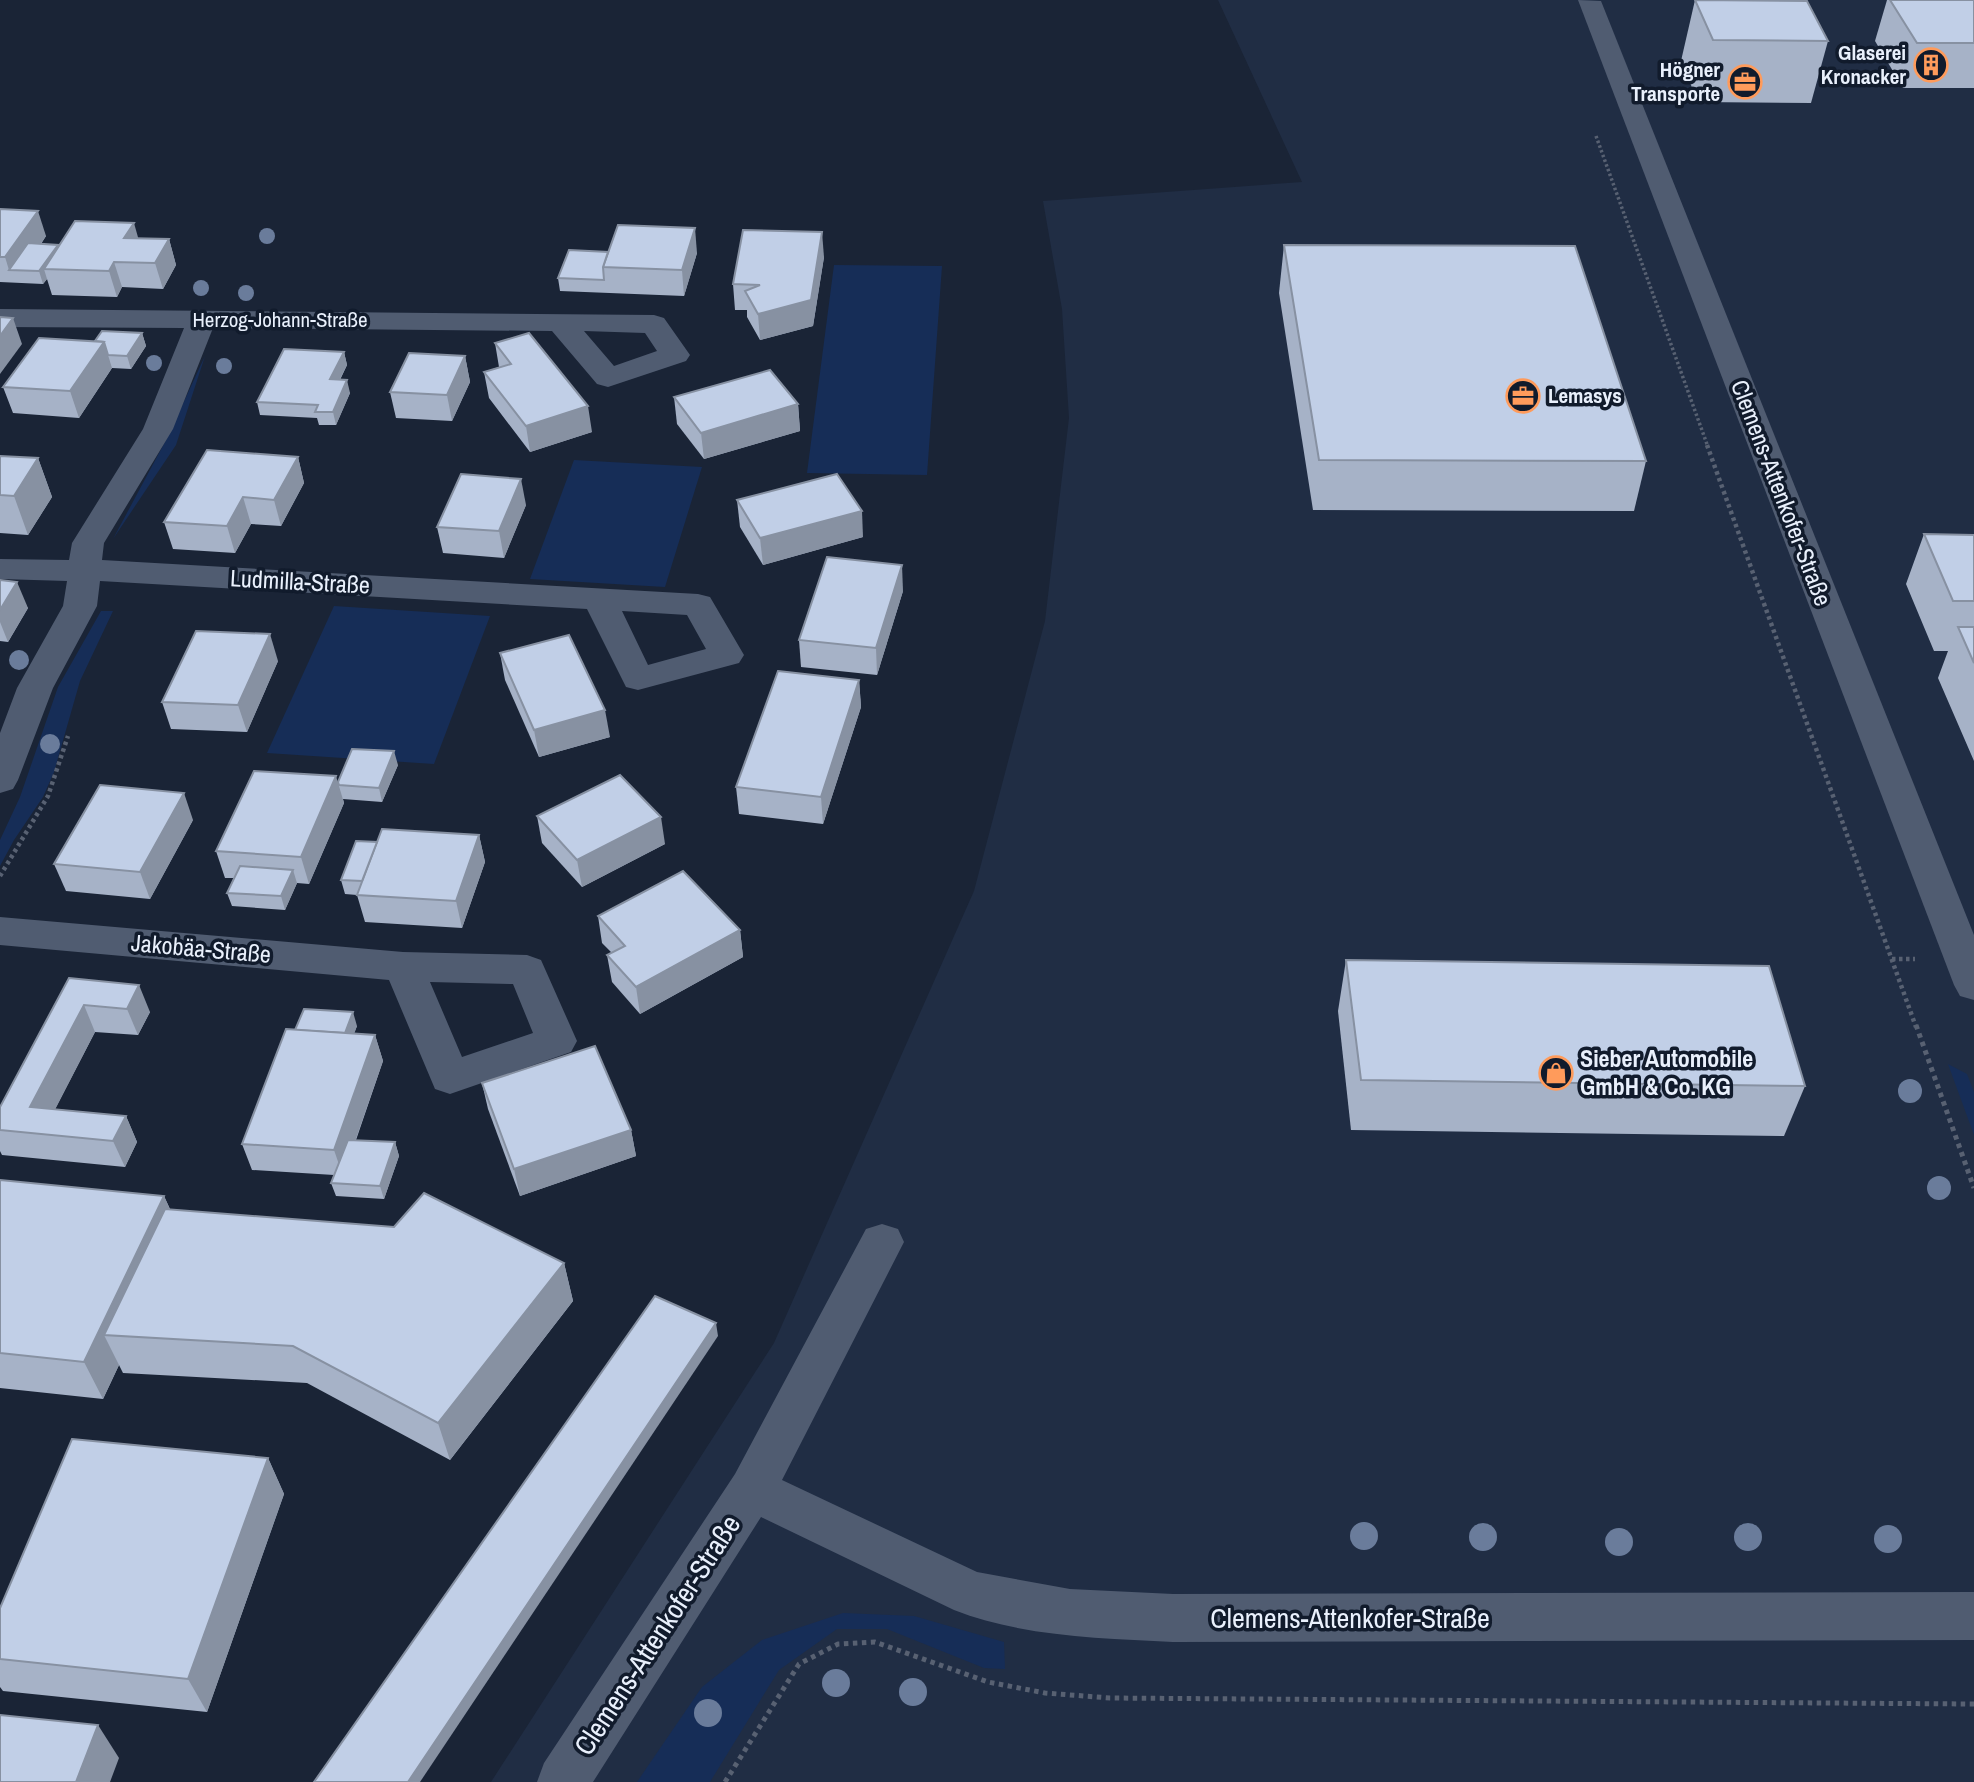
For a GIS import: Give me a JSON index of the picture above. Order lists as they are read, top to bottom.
{
  "streets": {
    "street": [
      "Herzog-Johann-Straße",
      "Clemens-Attenkofer-Straße",
      "Ludmilla-Straße",
      "Jakobäa-Straße"
    ]
  },
  "places": {
    "building": ["Glaserei Kronacker"],
    "office": ["Högner Transporte", "Lemasys"],
    "shop": ["Sieber Automobile GmbH & Co. KG"]
  }
}
